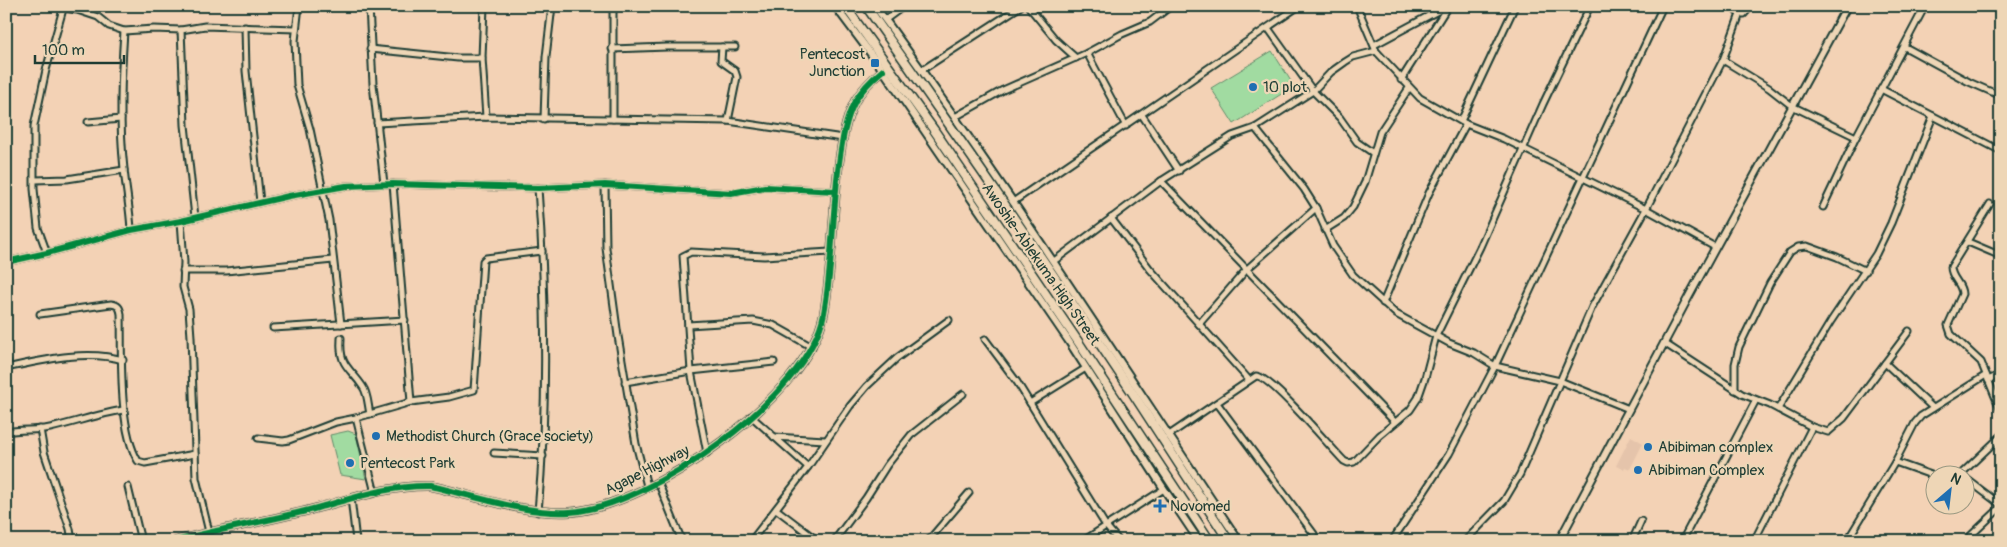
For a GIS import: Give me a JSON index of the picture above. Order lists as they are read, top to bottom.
{
  "streets": {
    "main road": ["Awoshie-Ablekuma High Street"],
    "street": ["Agape Highway"]
  },
  "crossings": [
    ["Awoshie-Ablekuma High Street", "Agape Highway"]
  ],
  "places": {
    "transit": ["Pentecost Junction"],
    "other": [
      "10 plot",
      "Methodist Church (Grace society)",
      "Abibiman complex",
      "Pentecost Park",
      "Abibiman Complex"
    ],
    "health": ["Novomed"]
  },
  "scale_bar": "100 m",
  "north": "top right"
}
